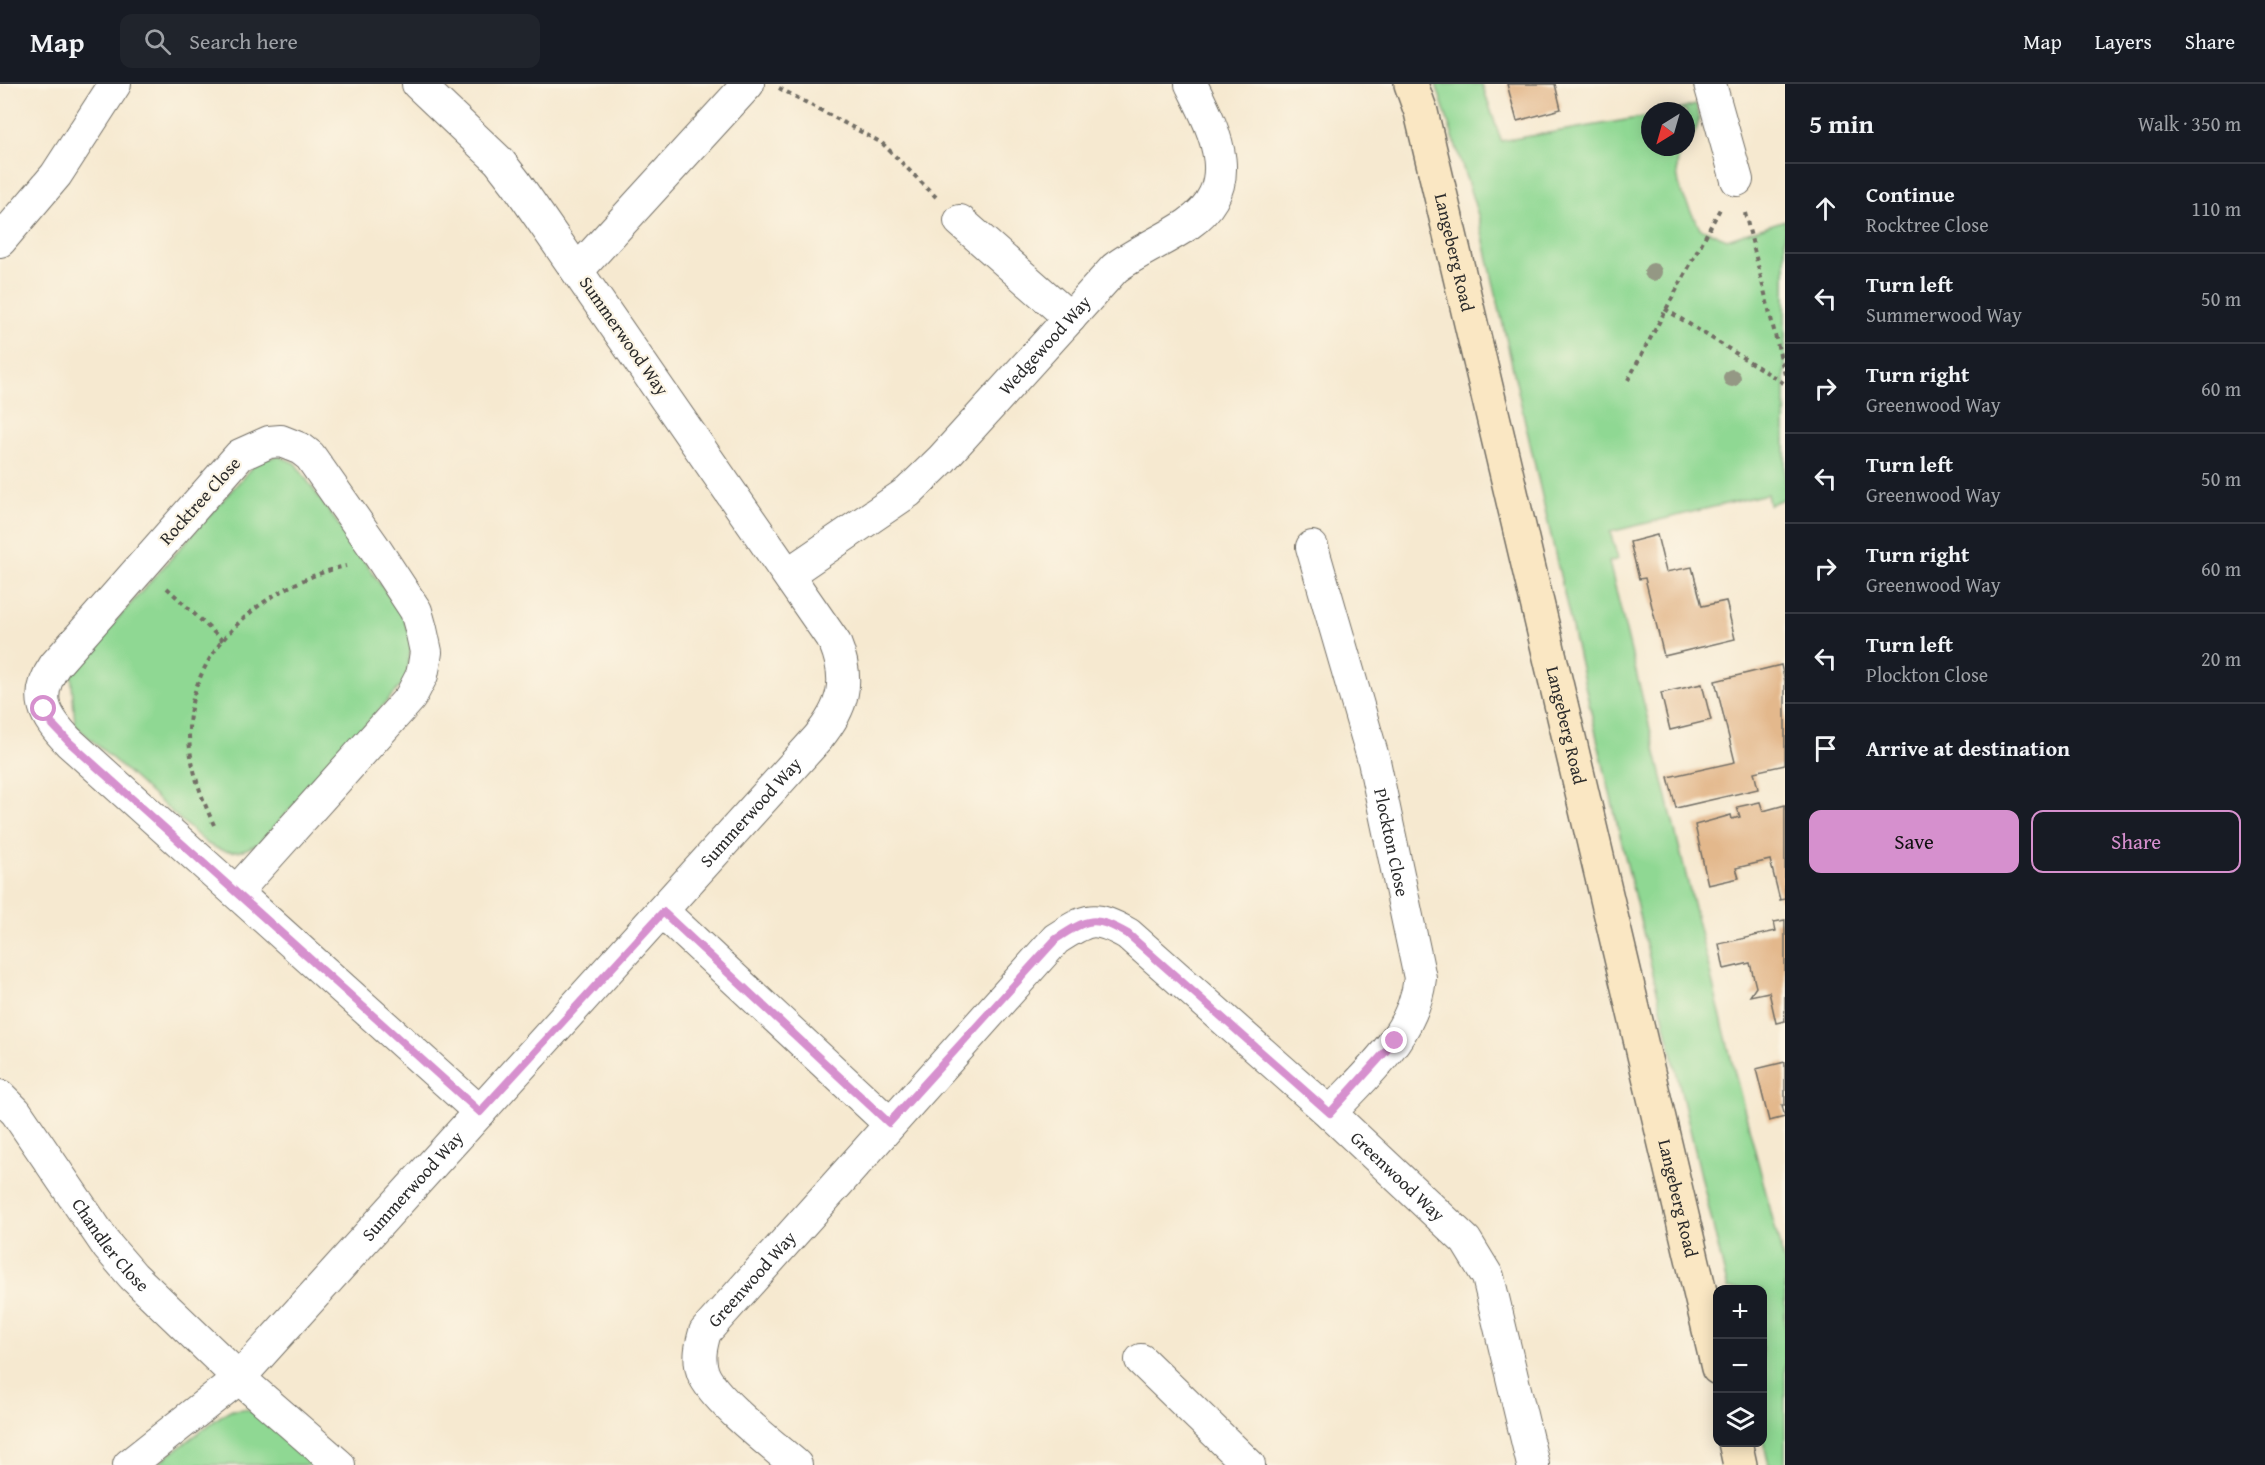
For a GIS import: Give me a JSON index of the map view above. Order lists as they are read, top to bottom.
{
  "streets": {
    "main road": ["Langeberg Road"],
    "street": [
      "Summerwood Way",
      "Wedgewood Way",
      "Rocktree Close",
      "Plockton Close",
      "Greenwood Way",
      "Chandler Close"
    ]
  },
  "crossings": [
    ["Summerwood Way", "Wedgewood Way"],
    ["Summerwood Way", "Rocktree Close"],
    ["Summerwood Way", "Chandler Close"],
    ["Plockton Close", "Greenwood Way"]
  ],
  "north": "bottom left",
  "page": {
    "header": "Map",
    "search": "Search here",
    "nav": ["Map", "Layers", "Share"],
    "heading": ["5 min", "Walk · 350 m"],
    "list": [
      ["Continue", "Rocktree Close", "110 m"],
      ["Turn left", "Summerwood Way", "50 m"],
      ["Turn right", "Greenwood Way", "60 m"],
      ["Turn left", "Greenwood Way", "50 m"],
      ["Turn right", "Greenwood Way", "60 m"],
      ["Turn left", "Plockton Close", "20 m"],
      "Arrive at destination"
    ],
    "buttons": ["Save", "Share"],
    "map_buttons": ["+", "−"]
  }
}
